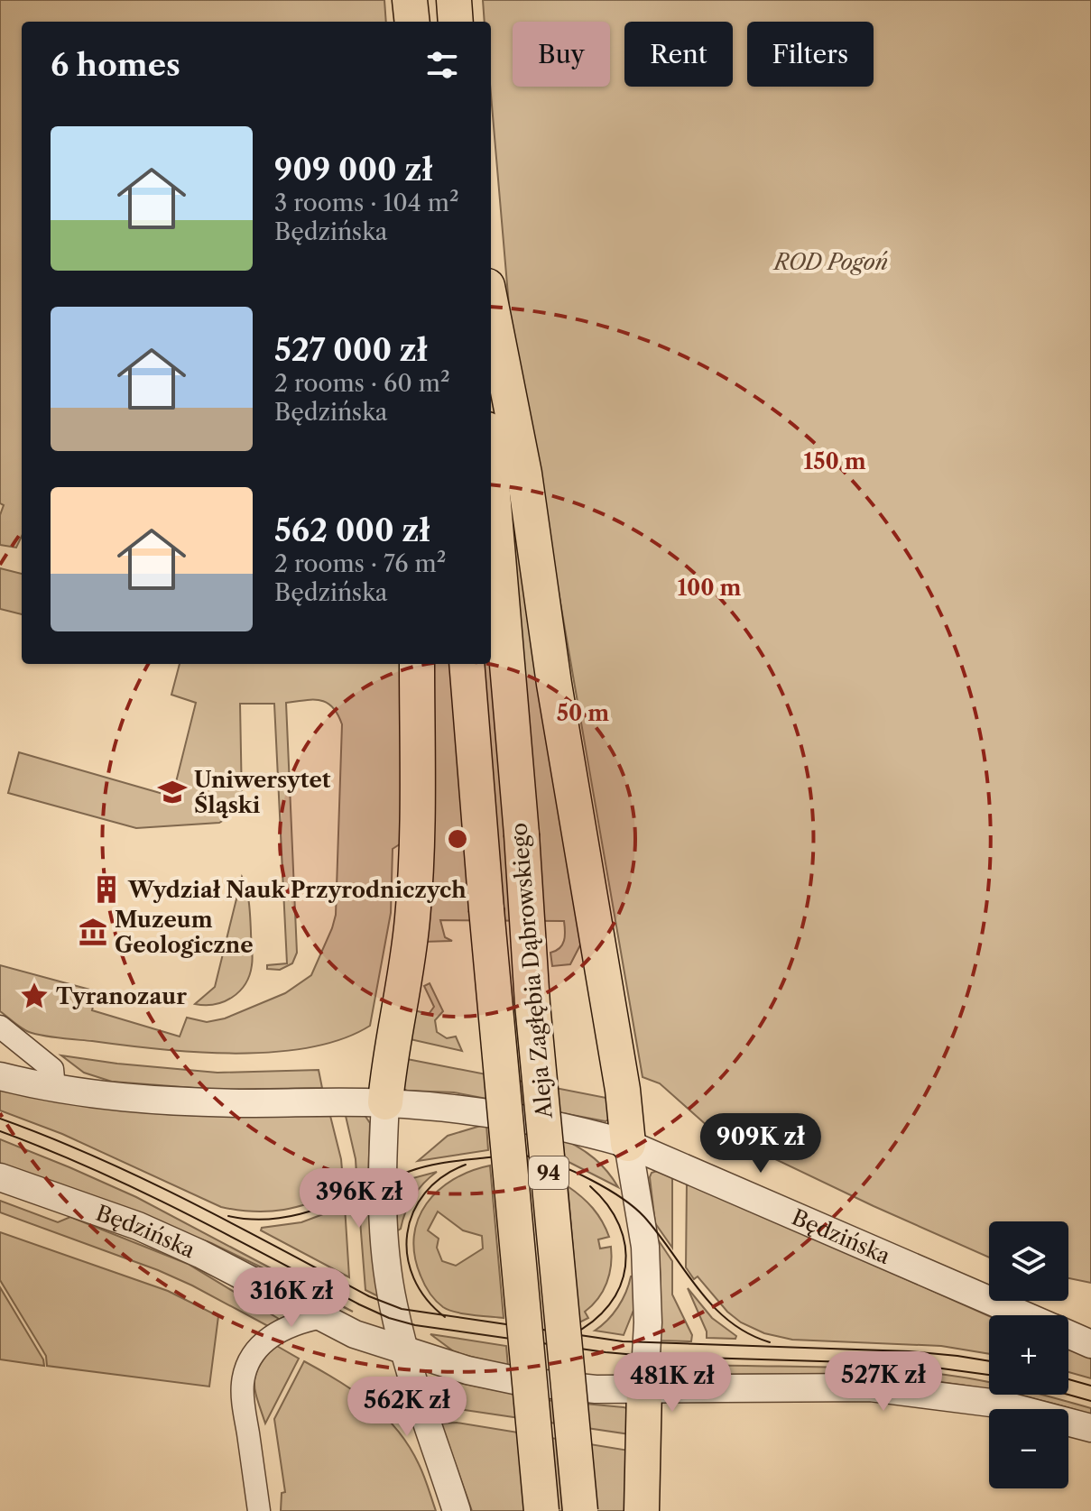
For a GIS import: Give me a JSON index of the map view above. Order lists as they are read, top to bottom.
{
  "streets": {
    "main road": ["Aleja Zagłębia Dąbrowskiego", "94"],
    "street": ["Będzińska"]
  },
  "parks": ["ROD Pogoń"],
  "places": {
    "school or university": ["Uniwersytet Śląski"],
    "building": ["Wydział Nauk Przyrodniczych"],
    "museum": ["Muzeum Geologiczne"],
    "place": ["Tyranozaur"]
  },
  "page": {
    "chip": ["Buy", "Rent", "Filters"],
    "heading": "6 homes",
    "list": [
      {
        "name": "909 000 zł",
        "note": "3 rooms · 104 m² · Będzińska"
      },
      {
        "name": "527 000 zł",
        "note": "2 rooms · 60 m² · Będzińska"
      },
      {
        "name": "562 000 zł",
        "note": "2 rooms · 76 m² · Będzińska"
      }
    ],
    "price": [
      "909K zł",
      "396K zł",
      "316K zł",
      "527K zł",
      "481K zł",
      "562K zł"
    ],
    "map_buttons": ["+", "−"]
  },
  "rings": ["150 m", "100 m", "50 m"]
}
